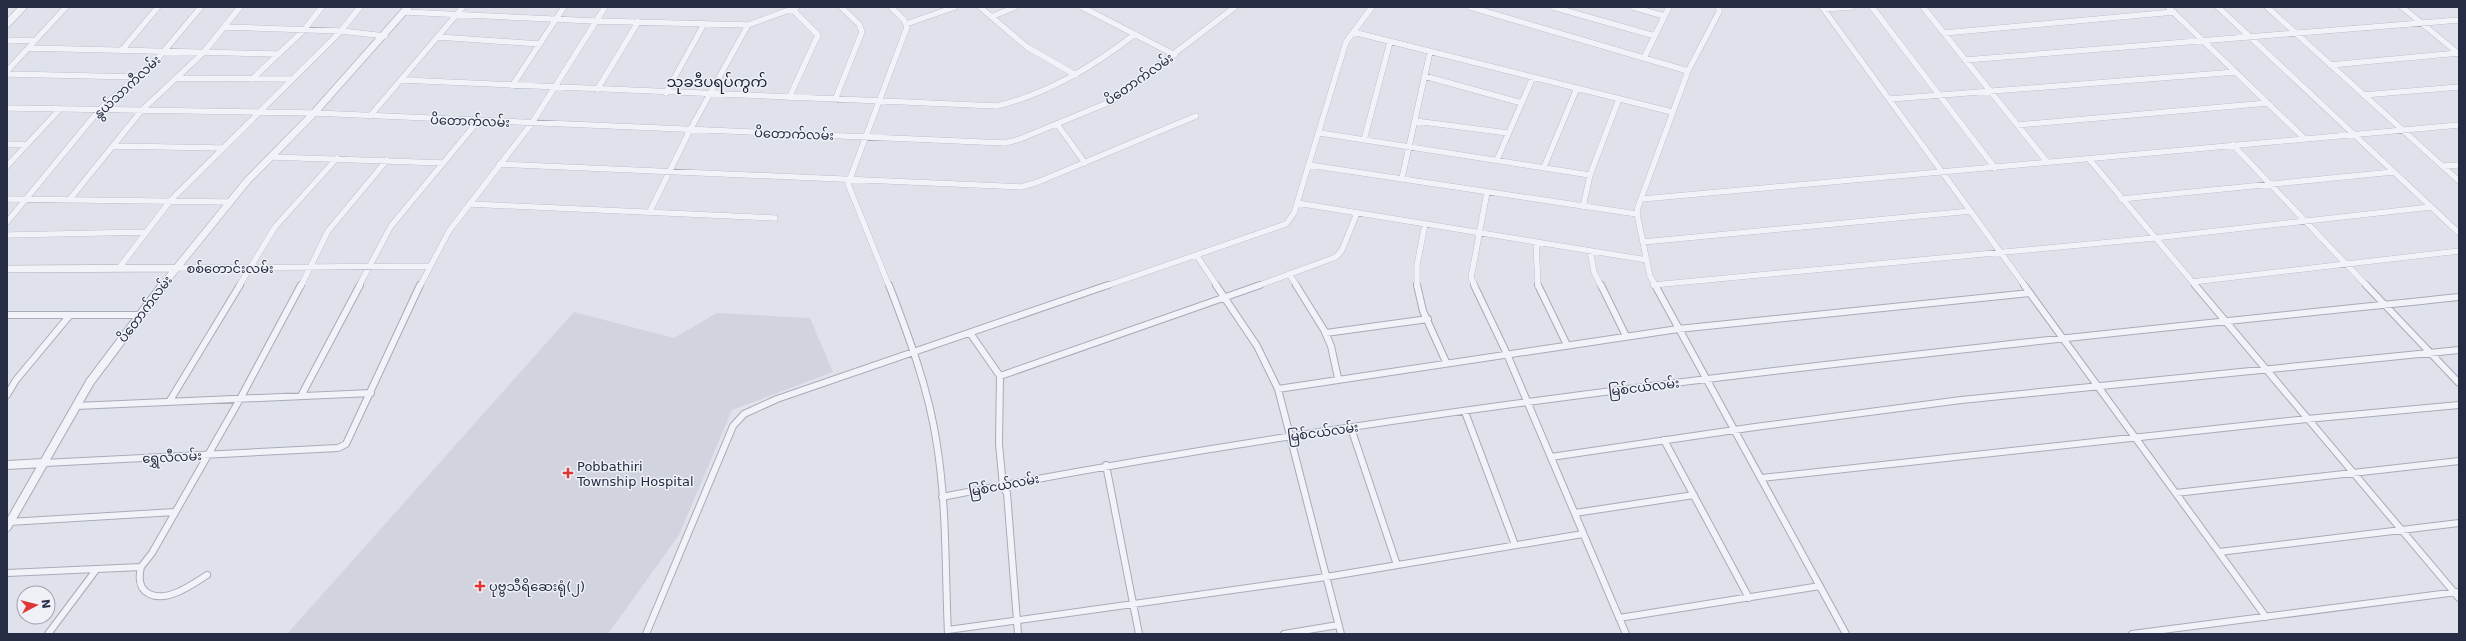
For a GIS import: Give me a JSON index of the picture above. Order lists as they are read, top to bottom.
{
  "streets": {
    "street": [
      "ပိတောက်လမ်း",
      "နွယ်သာကီလမ်း",
      "စစ်တောင်းလမ်း",
      "မြစ်ငယ်လမ်း",
      "ရွှေလီလမ်း"
    ]
  },
  "crossings": [
    ["ပိတောက်လမ်း", "နွယ်သာကီလမ်း"],
    ["ပိတောက်လမ်း", "စစ်တောင်းလမ်း"],
    ["ပိတောက်လမ်း", "ရွှေလီလမ်း"]
  ],
  "districts": ["သုခဒီပရပ်ကွက်"],
  "places": {
    "health": ["Pobbathiri Township Hospital", "ပုဗ္ဗသီရိဆေးရုံ(၂)"]
  },
  "north": "right"
}
